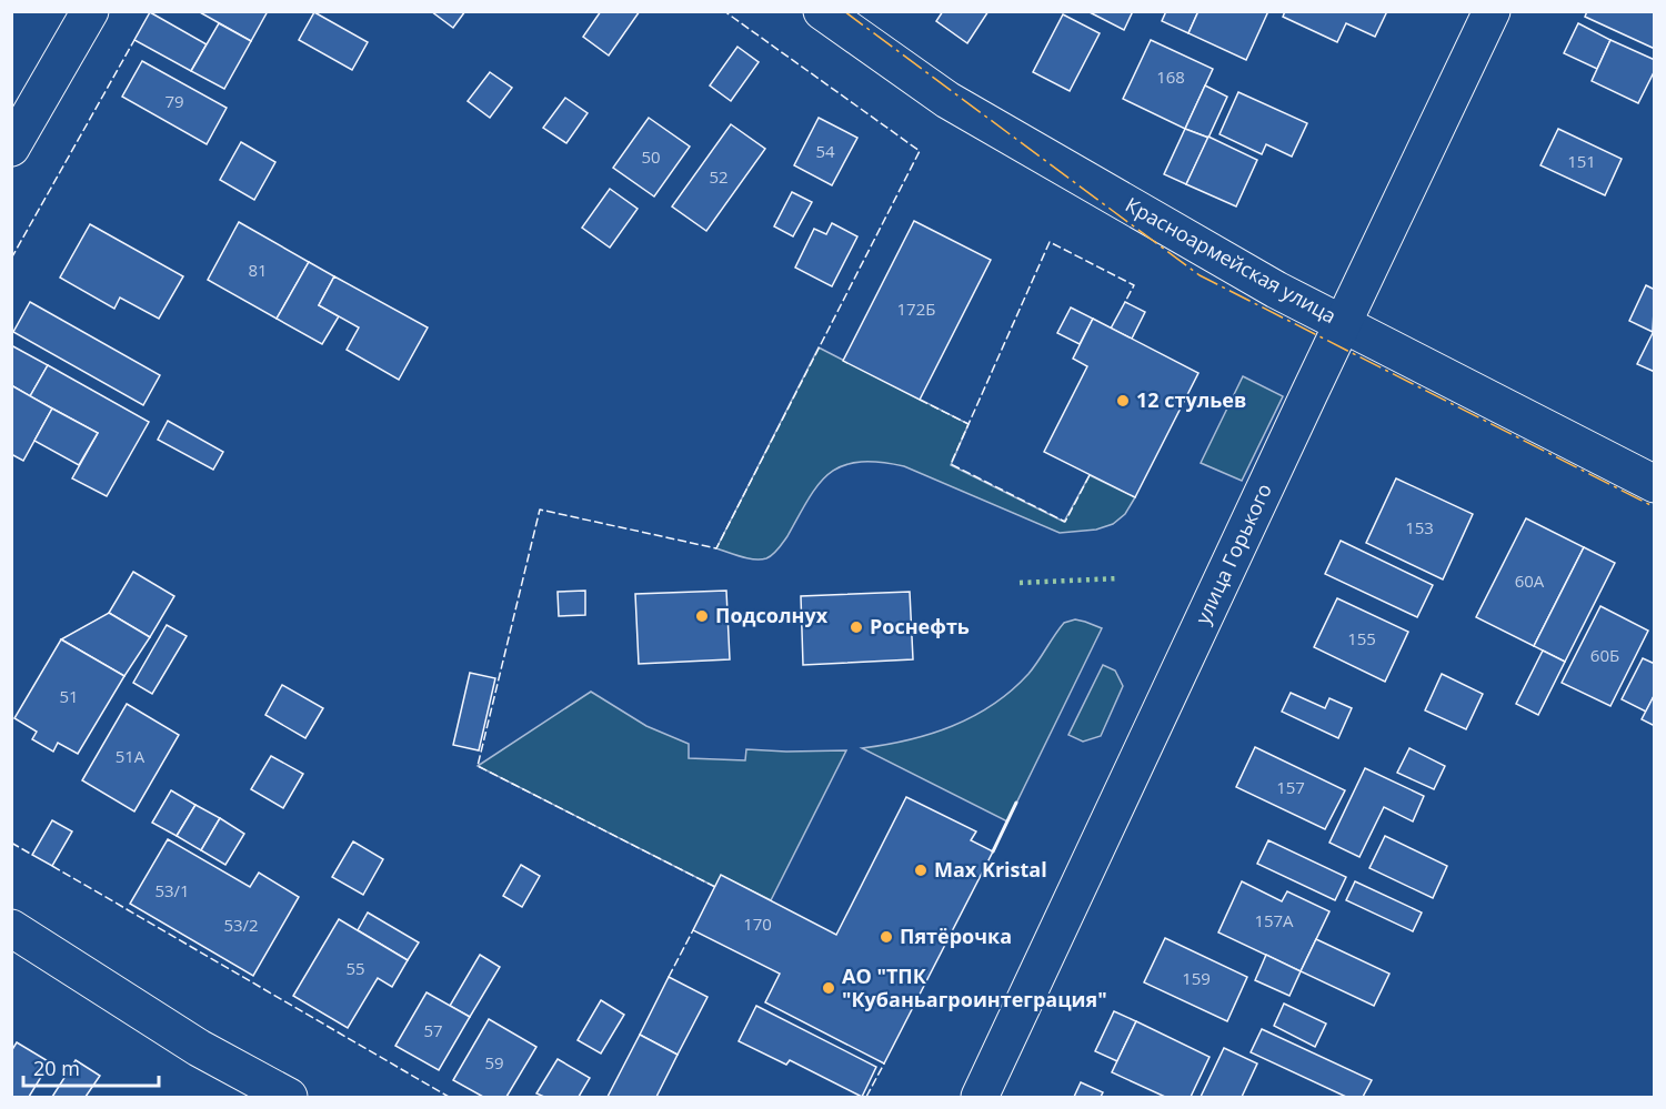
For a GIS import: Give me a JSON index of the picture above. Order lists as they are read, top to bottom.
{
  "streets": {
    "street": ["Красноармейская улица", "улица Горького"]
  },
  "crossings": [
    ["Красноармейская улица", "улица Горького"]
  ],
  "places": [
    "12 стульев",
    "Подсолнух",
    "Роснефть",
    "Max Kristal",
    "Пятёрочка",
    "АО \"ТПК \"Кубаньагроинтеграция\""
  ],
  "house_numbers": [
    "168",
    "79",
    "54",
    "50",
    "151",
    "52",
    "81",
    "172Б",
    "153",
    "60А",
    "155",
    "60Б",
    "51",
    "51А",
    "157",
    "53/1",
    "157А",
    "170",
    "53/2",
    "55",
    "159",
    "57",
    "59"
  ],
  "scale_bar": "20 m"
}
